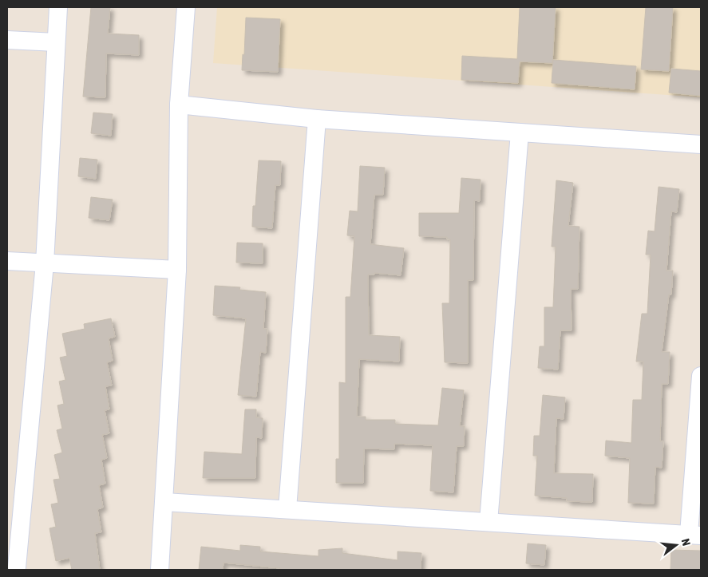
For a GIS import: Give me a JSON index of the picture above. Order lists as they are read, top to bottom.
{
  "north": "right"
}
